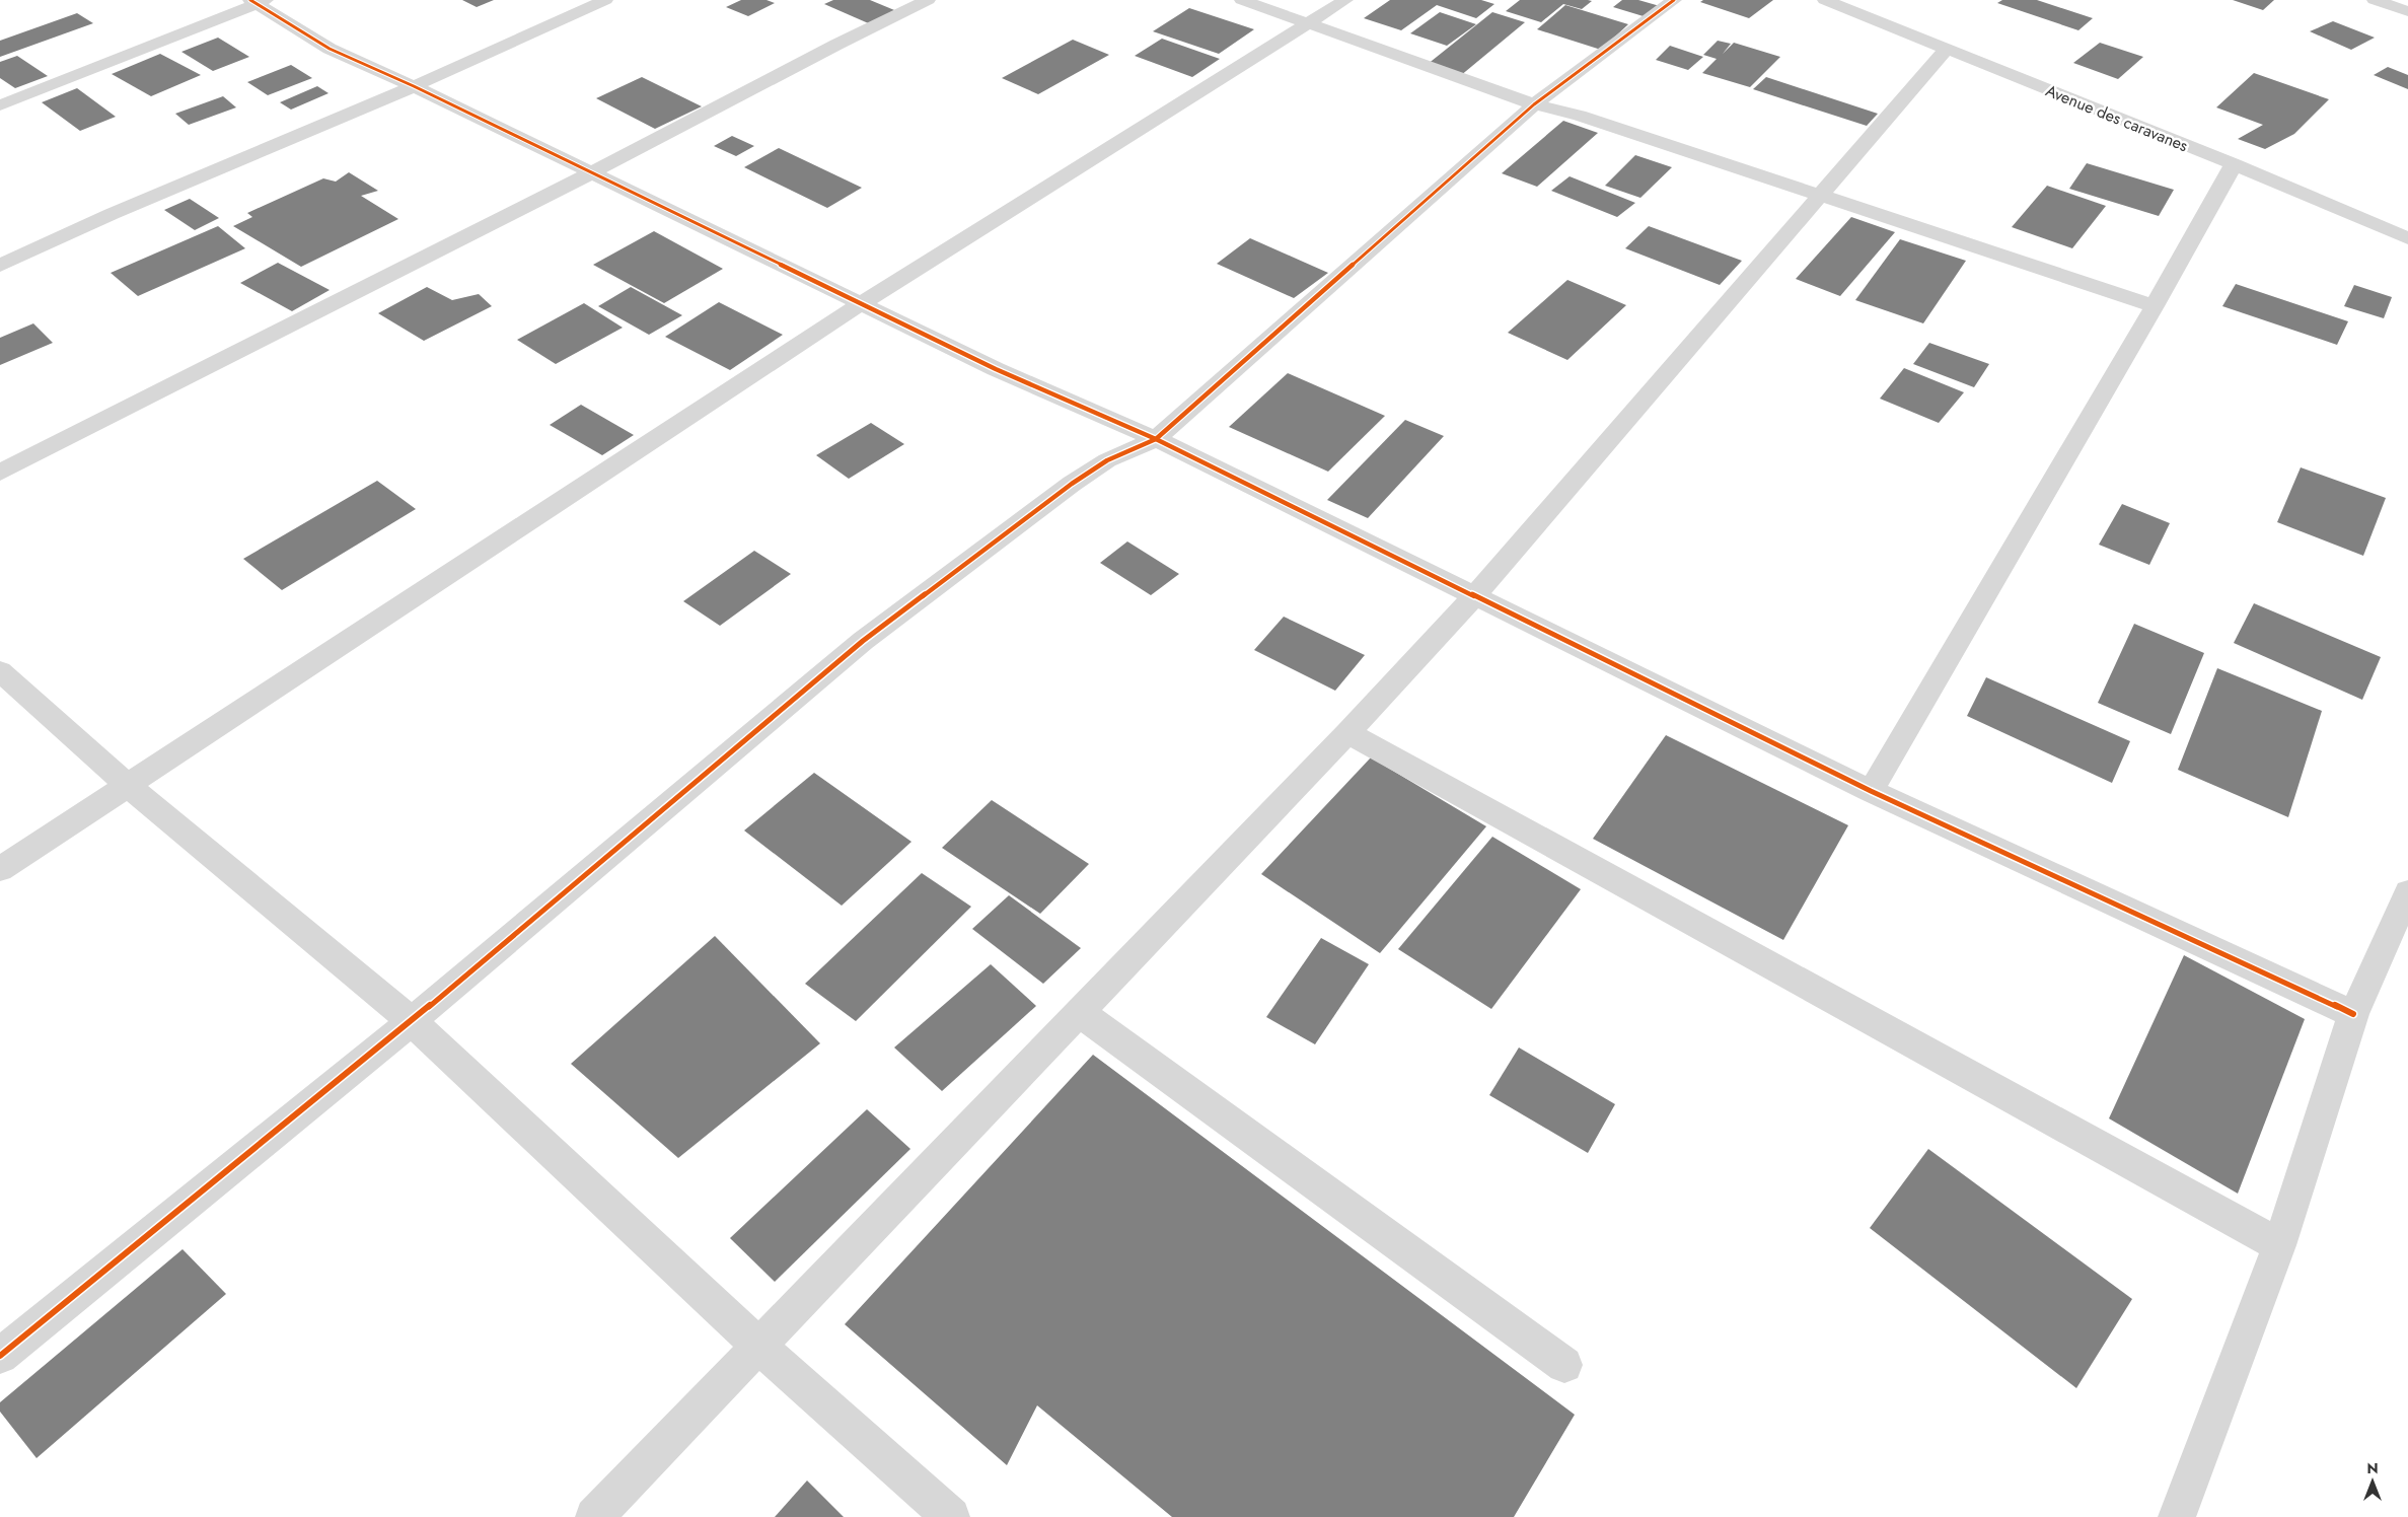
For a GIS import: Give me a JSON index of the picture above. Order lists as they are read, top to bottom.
{
  "streets": {
    "street": ["Avenue des caravanes"]
  },
  "north": "top"
}
